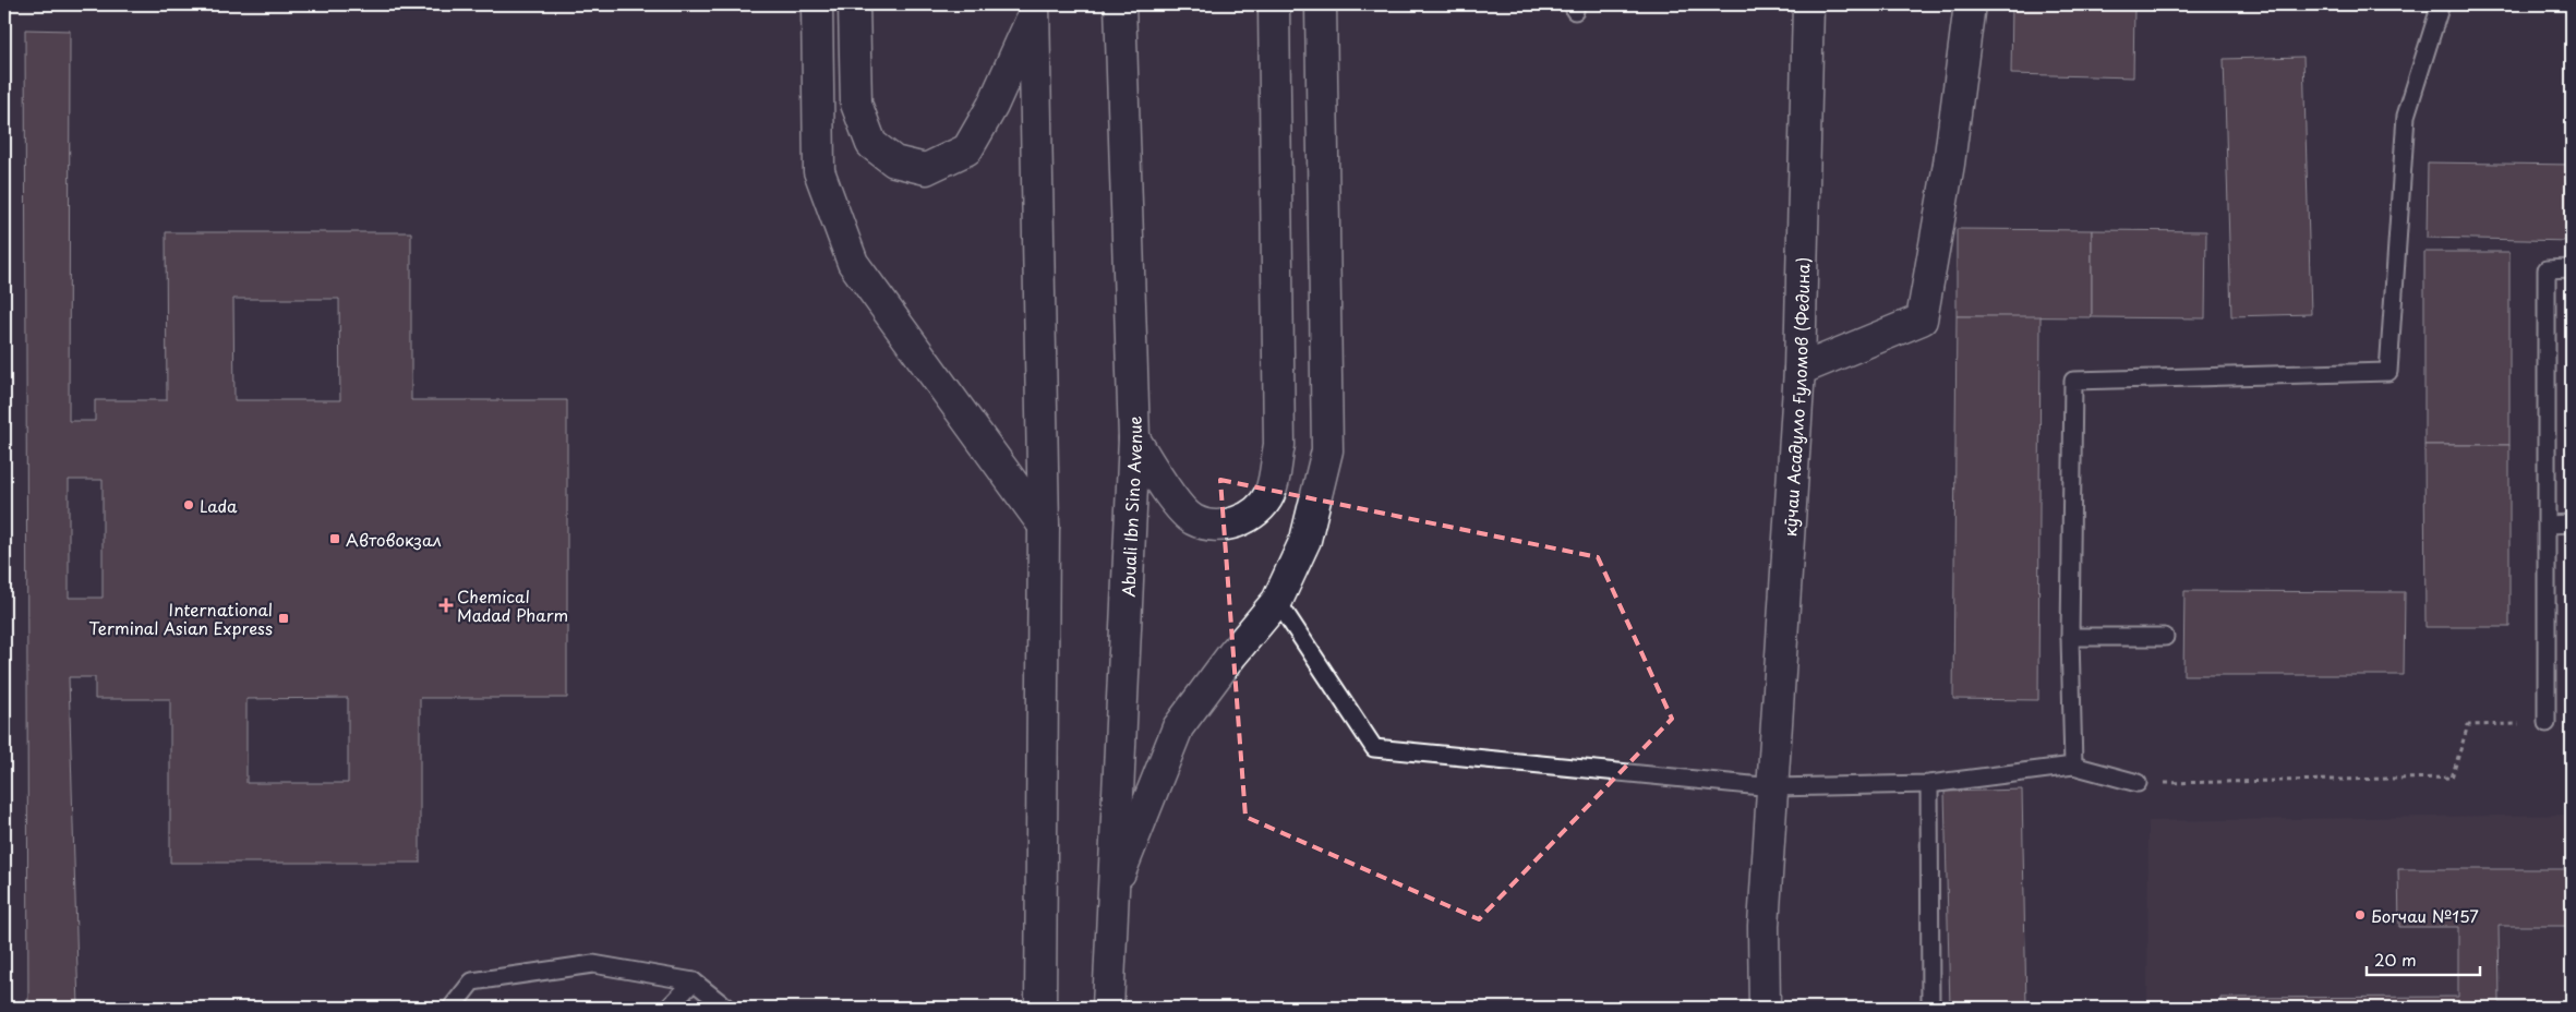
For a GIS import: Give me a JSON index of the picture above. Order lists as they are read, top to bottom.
{
  "streets": {
    "main road": ["кӯчаи Асадулло Ғуломов (Федина)", "Abuali Ibn Sino Avenue"]
  },
  "places": {
    "other": ["Lada", "Богчаи №157"],
    "transit": ["Автовокзал", "International Terminal Asian Express"],
    "health": ["Chemical Madad Pharm"]
  },
  "scale_bar": "20 m"
}
